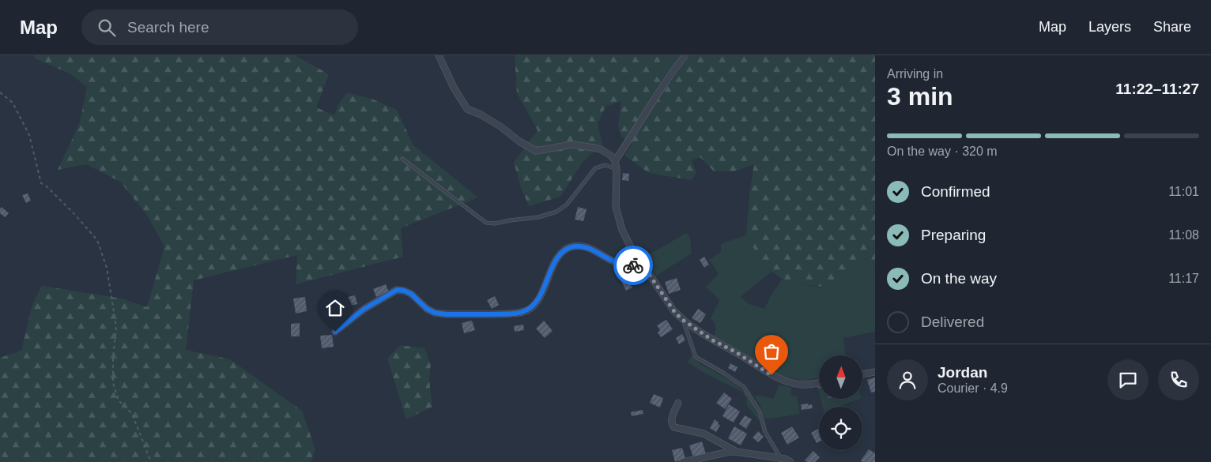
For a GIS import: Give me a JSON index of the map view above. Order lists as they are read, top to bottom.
{
  "north": "top",
  "page": {
    "header": "Map",
    "search": "Search here",
    "nav": ["Map", "Layers", "Share"],
    "heading": ["3 min", "Arriving in", "11:22–11:27"],
    "panel": ["Jordan", "Courier · 4.9"],
    "bar": "On the way · 320 m",
    "list": [
      ["Confirmed", "11:01"],
      ["Preparing", "11:08"],
      ["On the way", "11:17"],
      "Delivered"
    ]
  }
}
